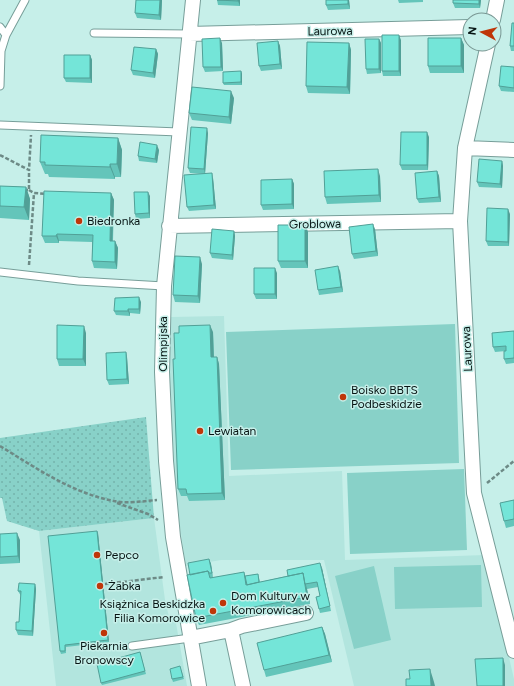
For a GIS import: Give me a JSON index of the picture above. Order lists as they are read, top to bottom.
{
  "streets": {
    "street": ["Laurowa", "Groblowa", "Olimpijska"]
  },
  "crossings": [
    ["Laurowa", "Groblowa"],
    ["Laurowa", "Olimpijska"],
    ["Groblowa", "Olimpijska"]
  ],
  "places": [
    "Biedronka",
    "Boisko BBTS Podbeskidzie",
    "Lewiatan",
    "Pepco",
    "Żabka",
    "Dom Kultury w Komorowicach",
    "Książnica Beskidzka Filia Komorowice",
    "Piekarnia Bronowscy"
  ],
  "north": "left"
}
